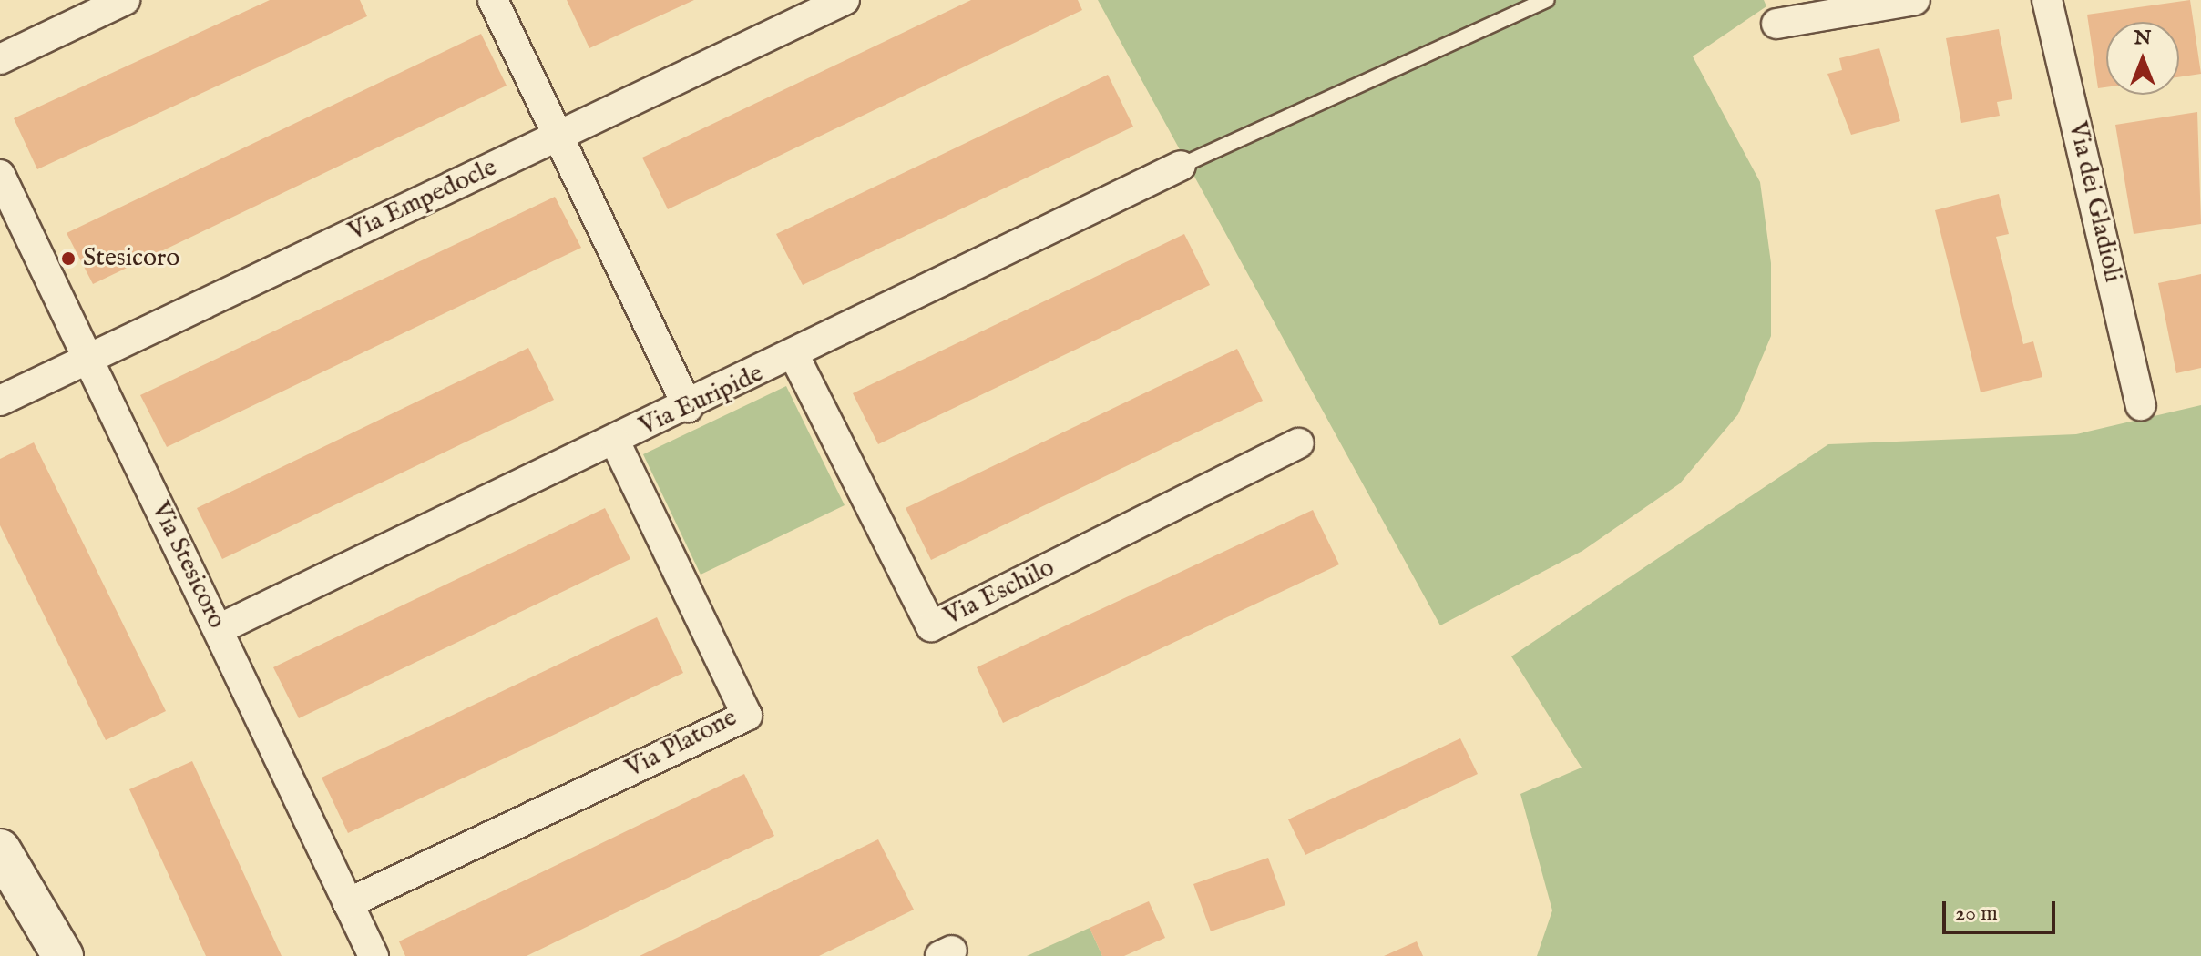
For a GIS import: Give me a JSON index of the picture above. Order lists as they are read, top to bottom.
{
  "streets": {
    "street": [
      "Via Empedocle",
      "Via dei Gladioli",
      "Via Euripide",
      "Via Stesicoro",
      "Via Eschilo",
      "Via Platone"
    ]
  },
  "crossings": [
    ["Via Empedocle", "Via Stesicoro"],
    ["Via Euripide", "Via Stesicoro"],
    ["Via Euripide", "Via Eschilo"],
    ["Via Euripide", "Via Platone"],
    ["Via Stesicoro", "Via Platone"]
  ],
  "places": ["Stesicoro"],
  "scale_bar": "20 m",
  "north": "top"
}
